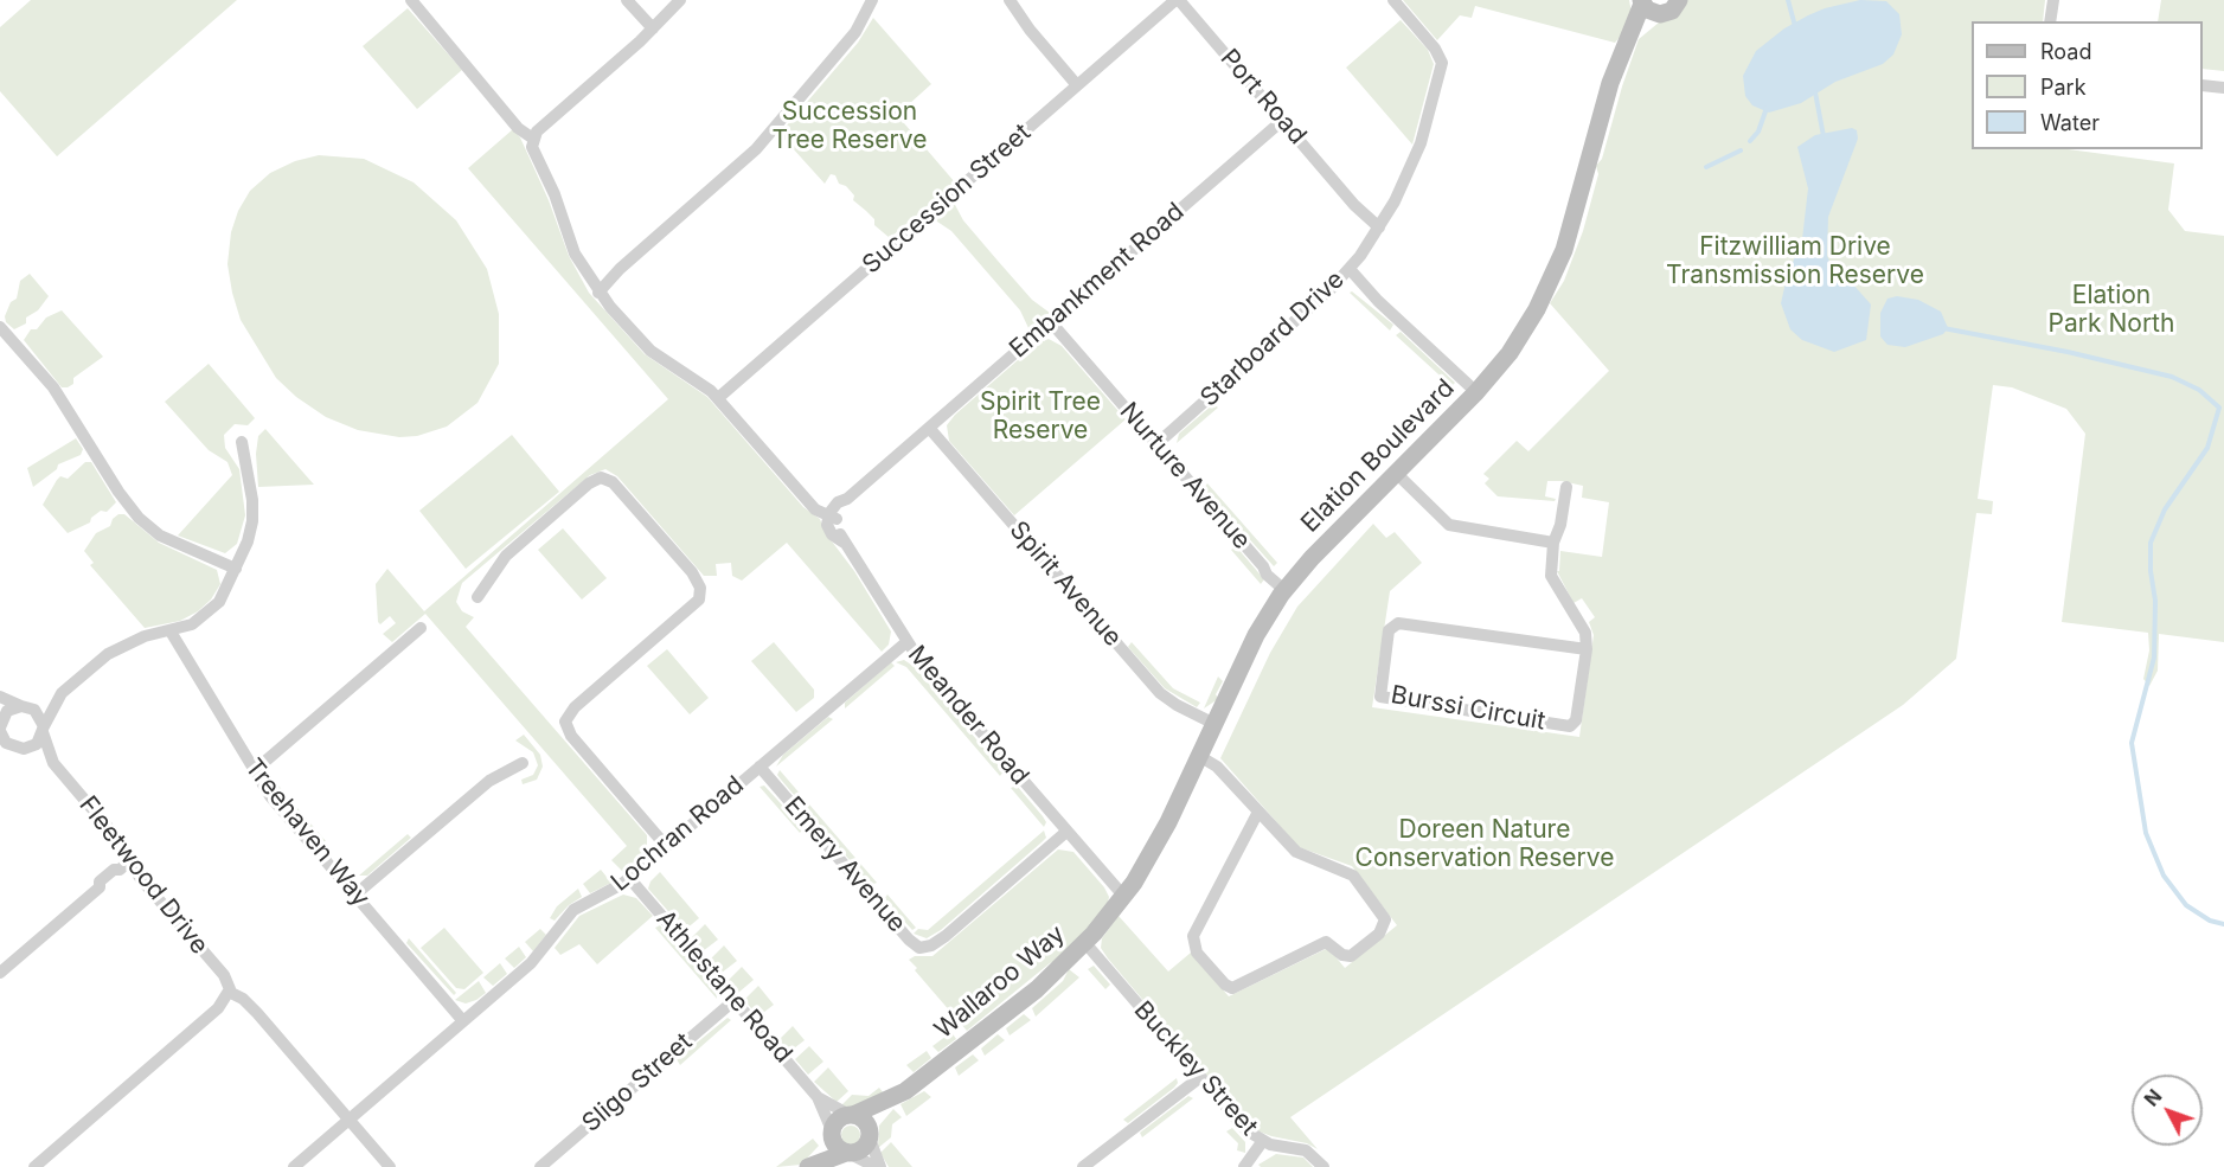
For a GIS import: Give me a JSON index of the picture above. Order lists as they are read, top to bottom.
{
  "streets": {
    "street": [
      "Port Road",
      "Succession Street",
      "Embankment Road",
      "Starboard Drive",
      "Elation Boulevard",
      "Nurture Avenue",
      "Spirit Avenue",
      "Burssi Circuit",
      "Meander Road",
      "Treehaven Way",
      "Lochran Road",
      "Emery Avenue",
      "Fleetwood Drive",
      "Wallaroo Way",
      "Athlestane Road",
      "Buckley Street",
      "Sligo Street"
    ]
  },
  "crossings": [
    ["Port Road", "Succession Street"],
    ["Port Road", "Embankment Road"],
    ["Port Road", "Starboard Drive"],
    ["Succession Street", "Meander Road"],
    ["Embankment Road", "Nurture Avenue"],
    ["Embankment Road", "Spirit Avenue"],
    ["Embankment Road", "Meander Road"],
    ["Starboard Drive", "Nurture Avenue"],
    ["Elation Boulevard", "Nurture Avenue"],
    ["Elation Boulevard", "Spirit Avenue"],
    ["Elation Boulevard", "Meander Road"],
    ["Elation Boulevard", "Wallaroo Way"],
    ["Meander Road", "Lochran Road"],
    ["Meander Road", "Emery Avenue"],
    ["Meander Road", "Wallaroo Way"],
    ["Treehaven Way", "Lochran Road"],
    ["Lochran Road", "Emery Avenue"],
    ["Lochran Road", "Fleetwood Drive"],
    ["Lochran Road", "Athlestane Road"],
    ["Wallaroo Way", "Athlestane Road"],
    ["Wallaroo Way", "Buckley Street"],
    ["Athlestane Road", "Sligo Street"]
  ],
  "parks": [
    "Succession Tree Reserve",
    "Fitzwilliam Drive Transmission Reserve",
    "Elation Park North",
    "Spirit Tree Reserve",
    "Doreen Nature Conservation Reserve"
  ],
  "legend": ["Road", "Park", "Water"],
  "north": "top left"
}
